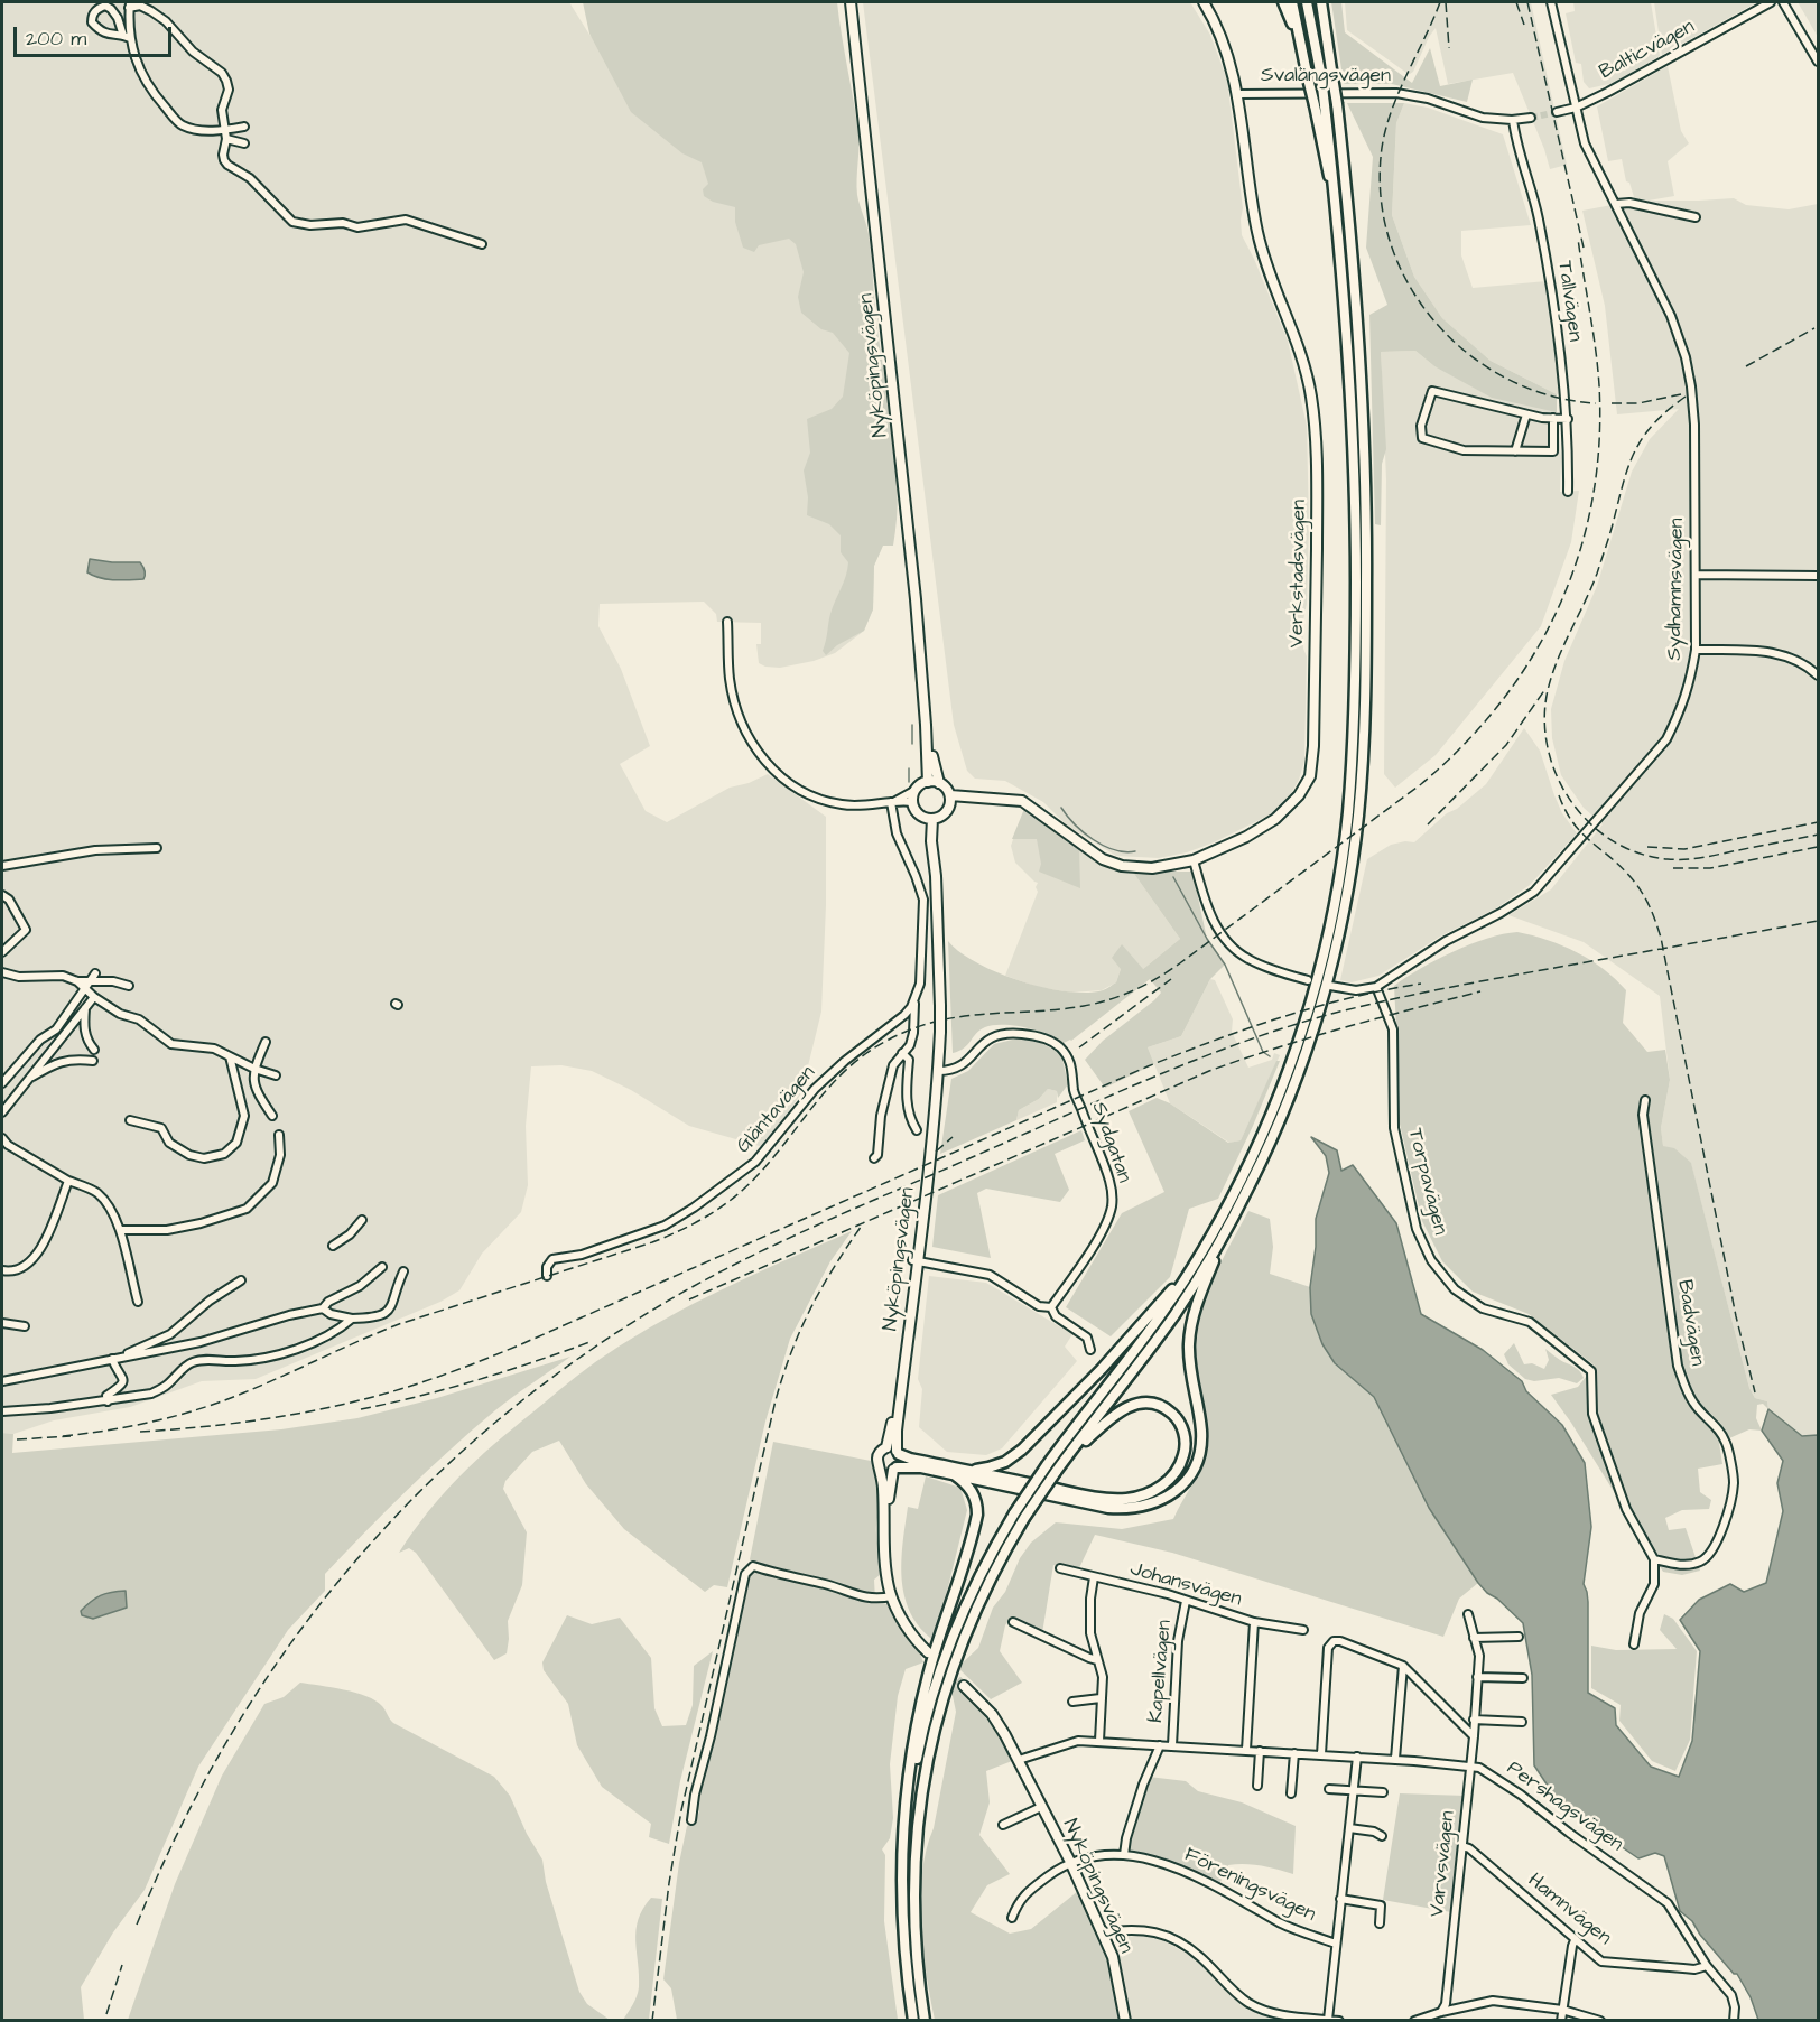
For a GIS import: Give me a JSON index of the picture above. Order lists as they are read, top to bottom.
{
  "streets": {
    "main road": ["Nyköpingsvägen", "Verkstadsvägen"],
    "street": [
      "Balticvägen",
      "Svalängsvägen",
      "Tallvägen",
      "Sydhamnsvägen",
      "Gläntavägen",
      "Sydgatan",
      "Torpavägen",
      "Badvägen",
      "Johansvägen",
      "Kapellvägen",
      "Pershagsvägen",
      "Varvsvägen",
      "Föreningsvägen",
      "Hamnvägen"
    ]
  },
  "crossings": [
    ["Balticvägen", "Sydhamnsvägen"],
    ["Svalängsvägen", "Tallvägen"],
    ["Svalängsvägen", "Verkstadsvägen"],
    ["Nyköpingsvägen", "Verkstadsvägen"],
    ["Nyköpingsvägen", "Sydgatan"],
    ["Nyköpingsvägen", "Pershagsvägen"],
    ["Nyköpingsvägen", "Föreningsvägen"],
    ["Sydhamnsvägen", "Torpavägen"],
    ["Torpavägen", "Badvägen"],
    ["Johansvägen", "Kapellvägen"],
    ["Kapellvägen", "Pershagsvägen"],
    ["Kapellvägen", "Föreningsvägen"],
    ["Pershagsvägen", "Varvsvägen"],
    ["Pershagsvägen", "Hamnvägen"],
    ["Varvsvägen", "Hamnvägen"]
  ],
  "scale_bar": "200 m"
}
